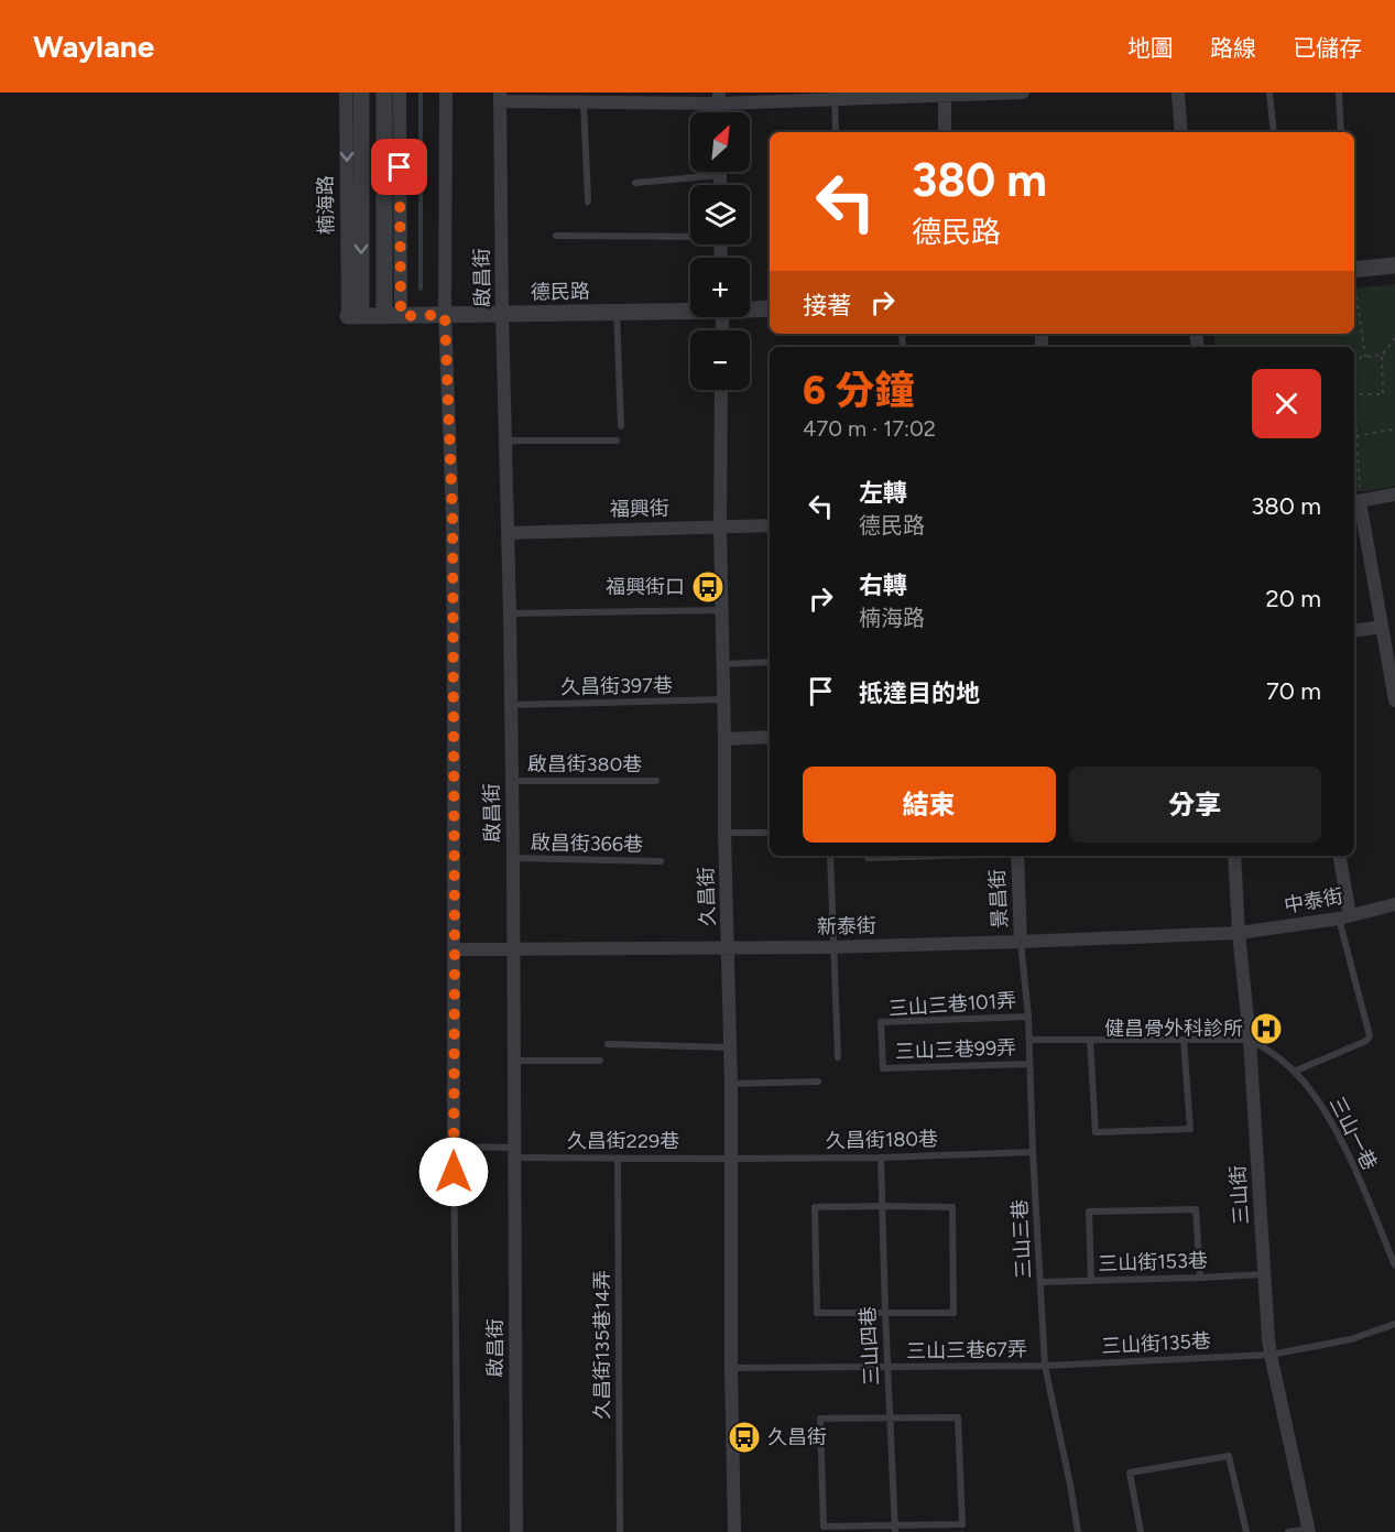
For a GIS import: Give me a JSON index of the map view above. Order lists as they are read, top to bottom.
{
  "streets": {
    "street": [
      "楠海路",
      "啟昌街",
      "德民路",
      "福興街",
      "久昌街",
      "景昌街",
      "中泰街",
      "新泰街",
      "三山街"
    ],
    "lane": [
      "久昌街397巷",
      "啟昌街380巷",
      "啟昌街366巷",
      "三山三巷101弄",
      "三山三巷99弄",
      "三山一巷",
      "久昌街180巷",
      "久昌街229巷",
      "三山三巷",
      "三山街153巷",
      "三山街135巷",
      "久昌街135巷14弄",
      "三山四巷",
      "三山三巷67弄"
    ]
  },
  "crossings": [
    ["楠海路", "德民路"],
    ["啟昌街", "德民路"],
    ["啟昌街", "福興街"],
    ["啟昌街", "久昌街397巷"],
    ["啟昌街", "啟昌街380巷"],
    ["啟昌街", "啟昌街366巷"],
    ["啟昌街", "新泰街"],
    ["啟昌街", "久昌街229巷"],
    ["福興街", "久昌街"],
    ["久昌街397巷", "久昌街"],
    ["久昌街", "新泰街"],
    ["久昌街", "久昌街180巷"],
    ["久昌街", "久昌街229巷"],
    ["久昌街", "三山三巷67弄"],
    ["景昌街", "新泰街"],
    ["景昌街", "三山三巷"],
    ["中泰街", "新泰街"],
    ["中泰街", "三山街"],
    ["新泰街", "三山街"],
    ["新泰街", "三山三巷"],
    ["三山三巷101弄", "三山三巷99弄"],
    ["三山三巷101弄", "三山三巷"],
    ["三山三巷99弄", "三山三巷"],
    ["三山一巷", "三山街"],
    ["久昌街180巷", "久昌街229巷"],
    ["久昌街180巷", "三山三巷"],
    ["久昌街180巷", "三山四巷"],
    ["久昌街229巷", "久昌街135巷14弄"],
    ["三山街", "三山街153巷"],
    ["三山街", "三山街135巷"],
    ["三山三巷", "三山街153巷"],
    ["三山三巷", "三山街135巷"],
    ["三山三巷", "三山三巷67弄"],
    ["三山街135巷", "三山三巷67弄"],
    ["三山四巷", "三山三巷67弄"]
  ],
  "places": {
    "bus stop": ["福興街口", "久昌街"],
    "hospital": ["健昌骨外科診所"]
  },
  "north": "top right",
  "page": {
    "header": "Waylane",
    "nav": ["地圖", "路線", "已儲存"],
    "map_buttons": ["+", "−"],
    "turn": ["380 m", "德民路"],
    "then": "接著",
    "heading": ["6 分鐘", "470 m · 17:02"],
    "list": [
      {
        "name": "左轉",
        "note": "德民路",
        "value": "380 m"
      },
      {
        "name": "右轉",
        "note": "楠海路",
        "value": "20 m"
      },
      {
        "name": "抵達目的地",
        "value": "70 m"
      }
    ],
    "buttons": ["結束", "分享"]
  }
}
